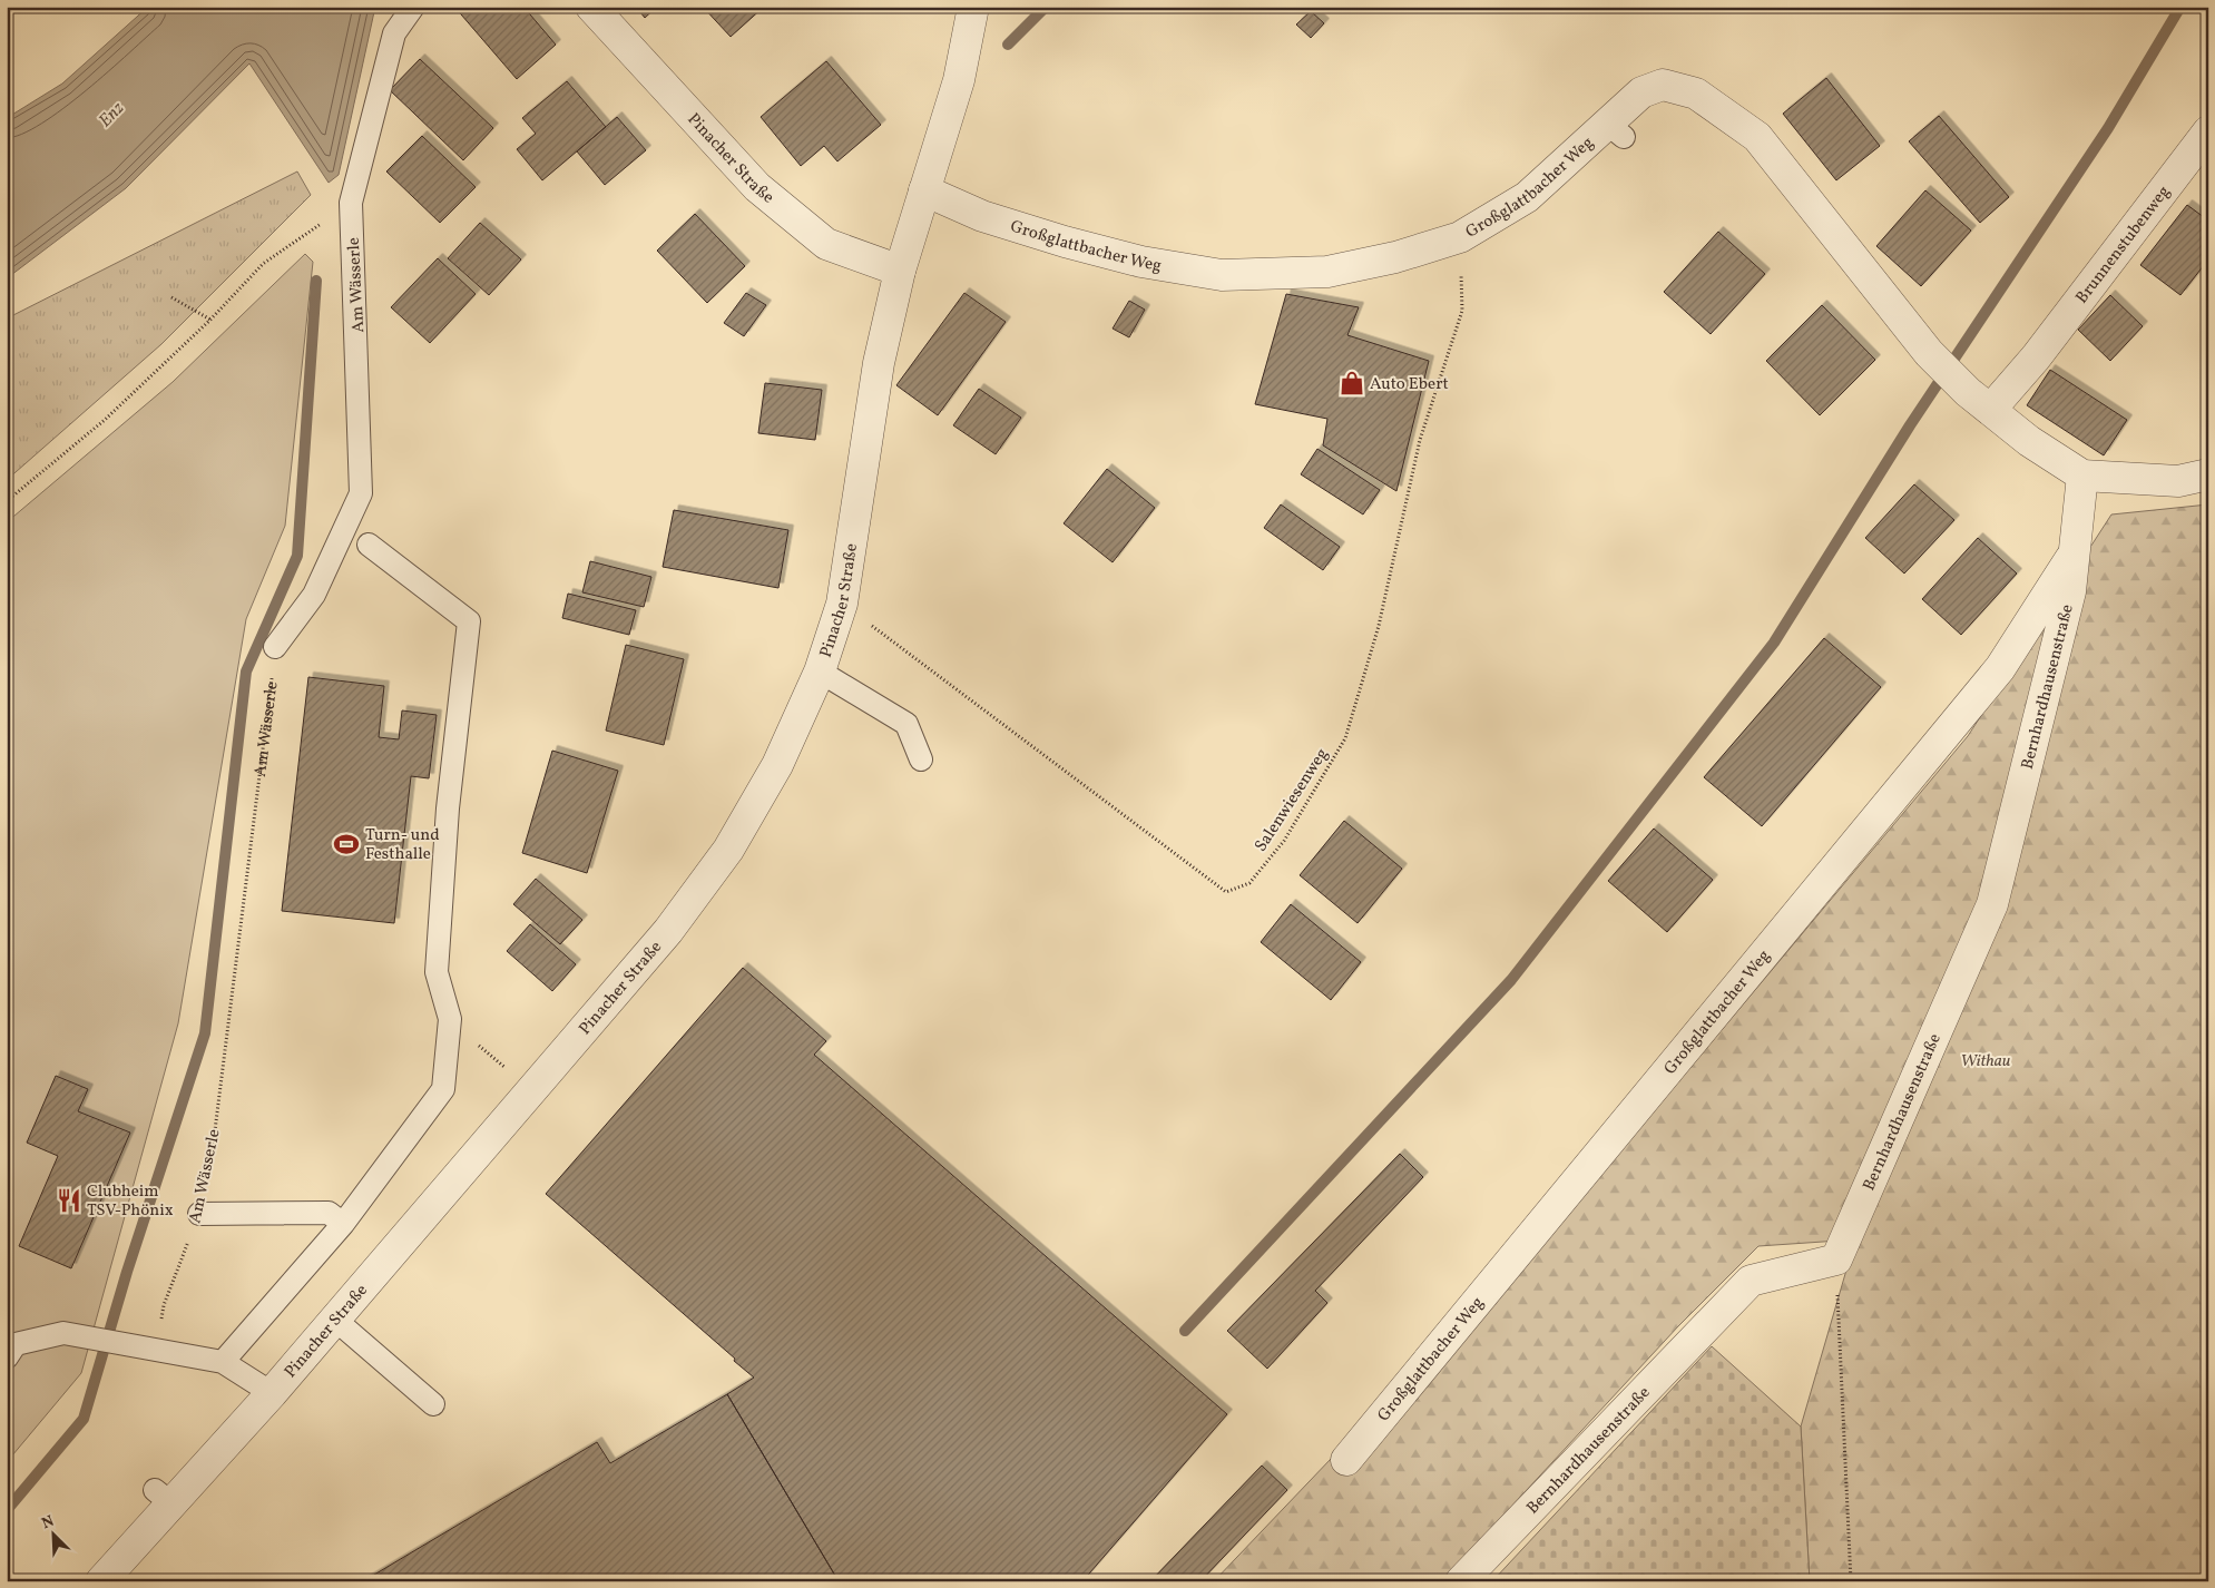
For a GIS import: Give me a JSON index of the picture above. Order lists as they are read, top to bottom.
{
  "streets": {
    "street": [
      "Pinacher Straße",
      "Großglattbacher Weg",
      "Brunnenstubenweg",
      "Bernhardhausenstraße"
    ],
    "lane": ["Am Wässerle"],
    "path": ["Salenwiesenweg"]
  },
  "crossings": [
    ["Pinacher Straße", "Großglattbacher Weg"],
    ["Pinacher Straße", "Salenwiesenweg"],
    ["Großglattbacher Weg", "Brunnenstubenweg"],
    ["Großglattbacher Weg", "Bernhardhausenstraße"],
    ["Großglattbacher Weg", "Salenwiesenweg"]
  ],
  "water": ["Enz"],
  "parks": ["Withau"],
  "places": {
    "shop": ["Auto Ebert"],
    "sports": ["Turn- und Festhalle"],
    "restaurant": ["Clubheim TSV-Phönix"]
  },
  "north": "top left"
}
